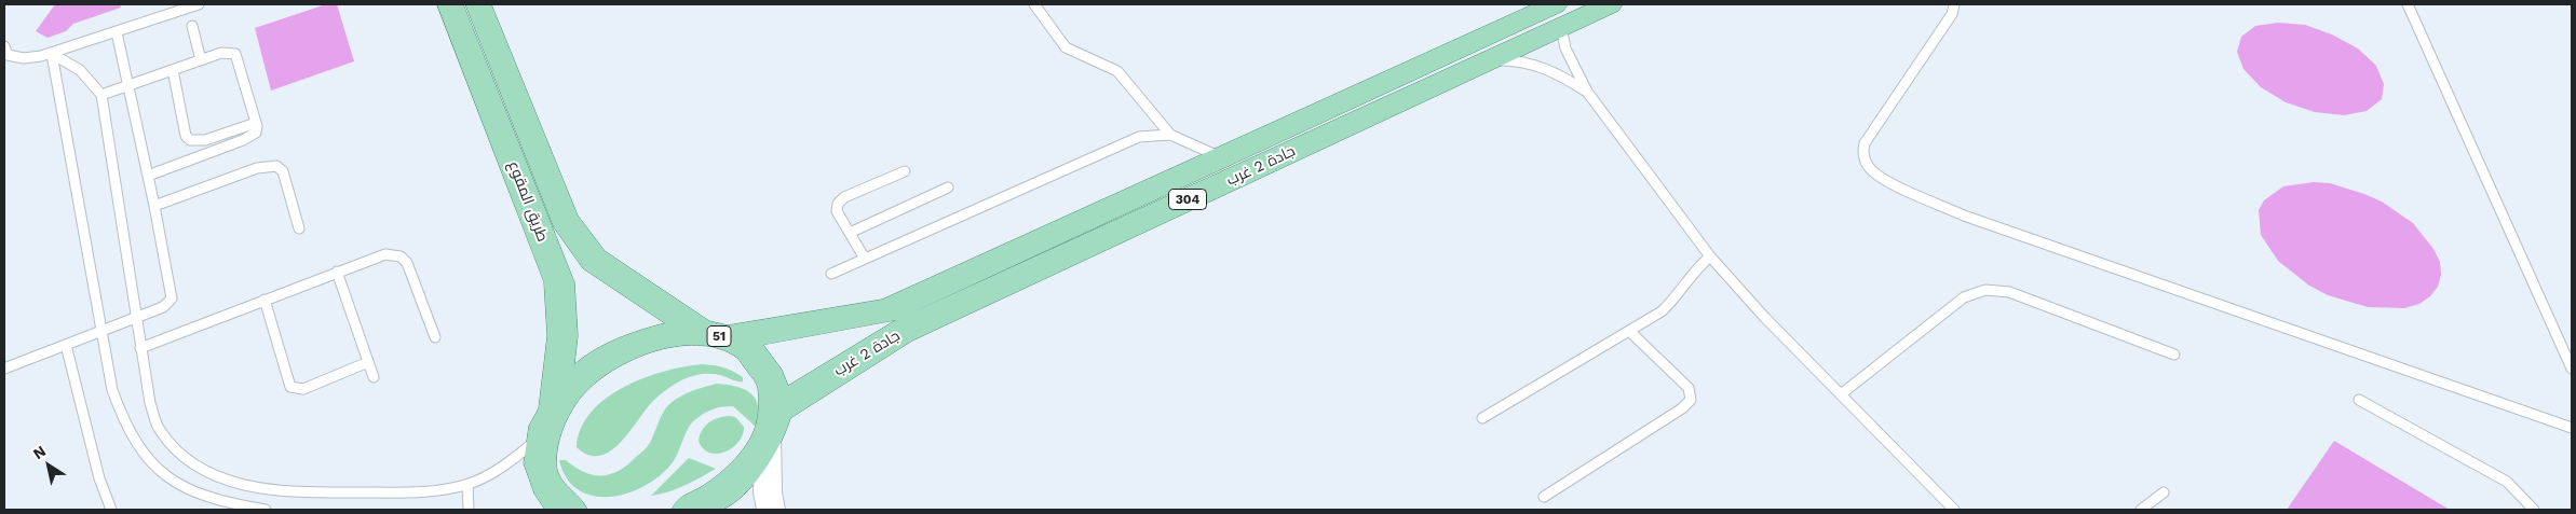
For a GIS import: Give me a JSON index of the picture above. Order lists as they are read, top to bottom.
{
  "streets": {
    "main road": [
      "جادة 2 غرب",
      "304",
      "طريق المقوع",
      "51"
    ]
  },
  "crossings": [
    ["جادة 2 غرب", "طريق المقوع"],
    ["جادة 2 غرب", "51"],
    ["طريق المقوع", "51"]
  ],
  "north": "top left"
}
